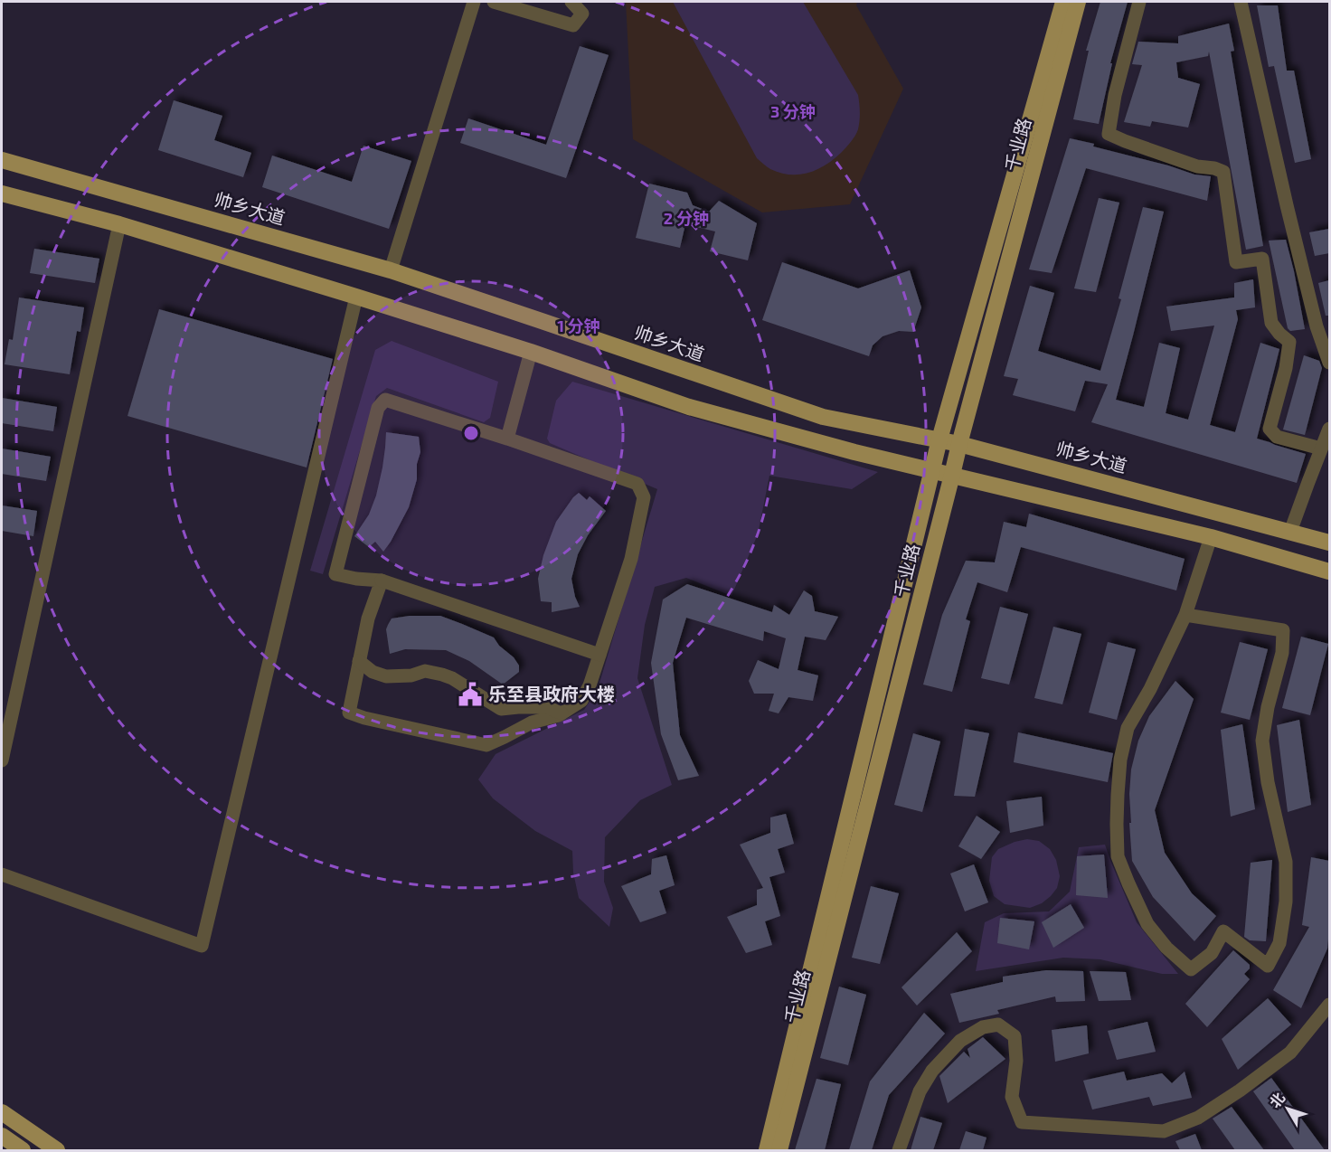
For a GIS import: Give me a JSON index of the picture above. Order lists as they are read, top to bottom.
{
  "streets": {
    "main road": ["千业路", "帅乡大道"]
  },
  "crossings": [
    ["千业路", "帅乡大道"]
  ],
  "places": {
    "public building": ["乐至县政府大楼"]
  },
  "north": "top left",
  "rings": ["3 分钟", "2 分钟", "1 分钟"]
}
